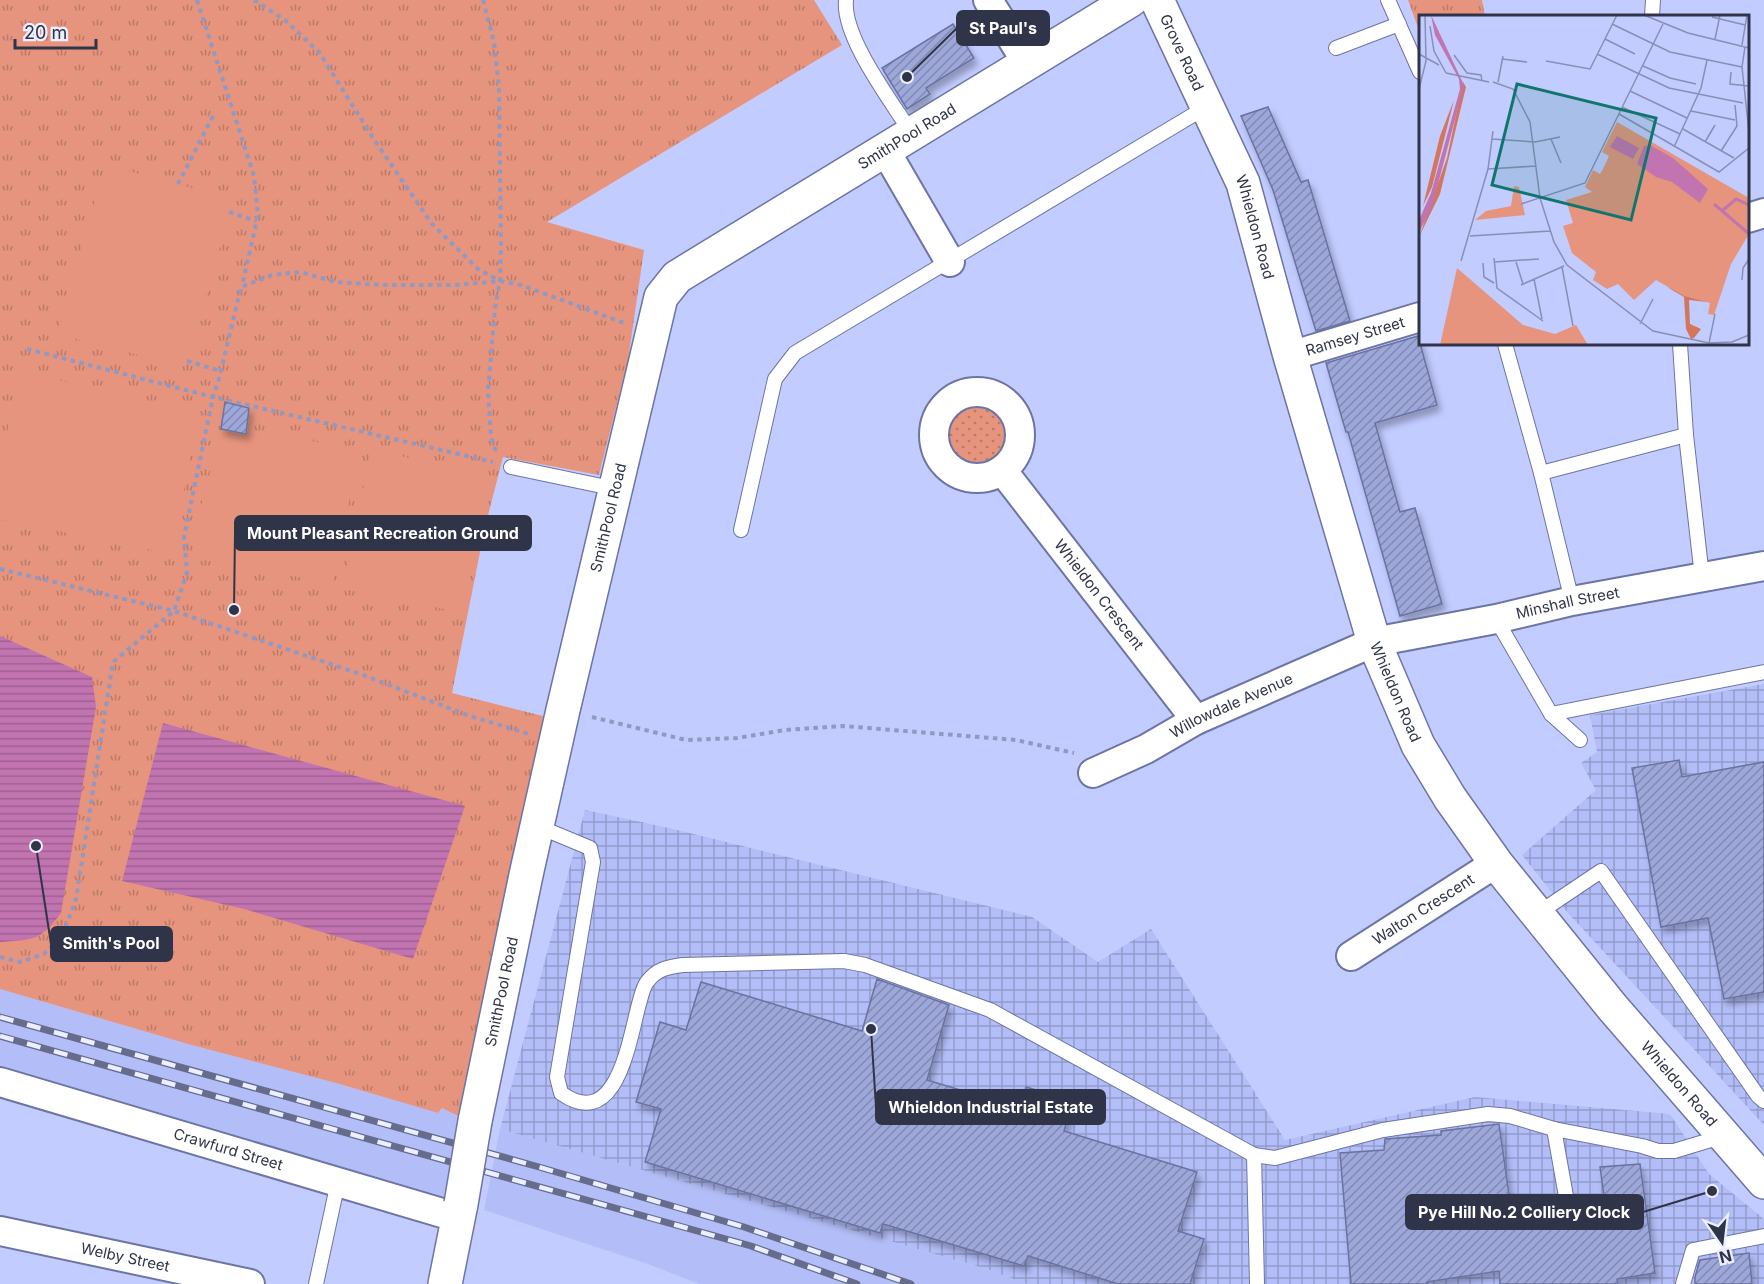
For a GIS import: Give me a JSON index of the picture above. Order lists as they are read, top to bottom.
{
  "streets": {
    "street": [
      "Grove Road",
      "SmithPool Road",
      "Whieldon Road",
      "Ramsey Street",
      "Whieldon Crescent",
      "Minshall Street",
      "Willowdale Avenue",
      "Walton Crescent",
      "Crawfurd Street",
      "Welby Street"
    ]
  },
  "crossings": [
    ["Grove Road", "Whieldon Road"],
    ["SmithPool Road", "Crawfurd Street"],
    ["Whieldon Road", "Ramsey Street"],
    ["Whieldon Road", "Minshall Street"],
    ["Whieldon Road", "Willowdale Avenue"],
    ["Whieldon Road", "Walton Crescent"],
    ["Whieldon Crescent", "Willowdale Avenue"],
    ["Minshall Street", "Willowdale Avenue"]
  ],
  "places": [
    "St Paul's",
    "Mount Pleasant Recreation Ground",
    "Smith's Pool",
    "Whieldon Industrial Estate",
    "Pye Hill No.2 Colliery Clock"
  ],
  "scale_bar": "20 m",
  "north": "bottom"
}
